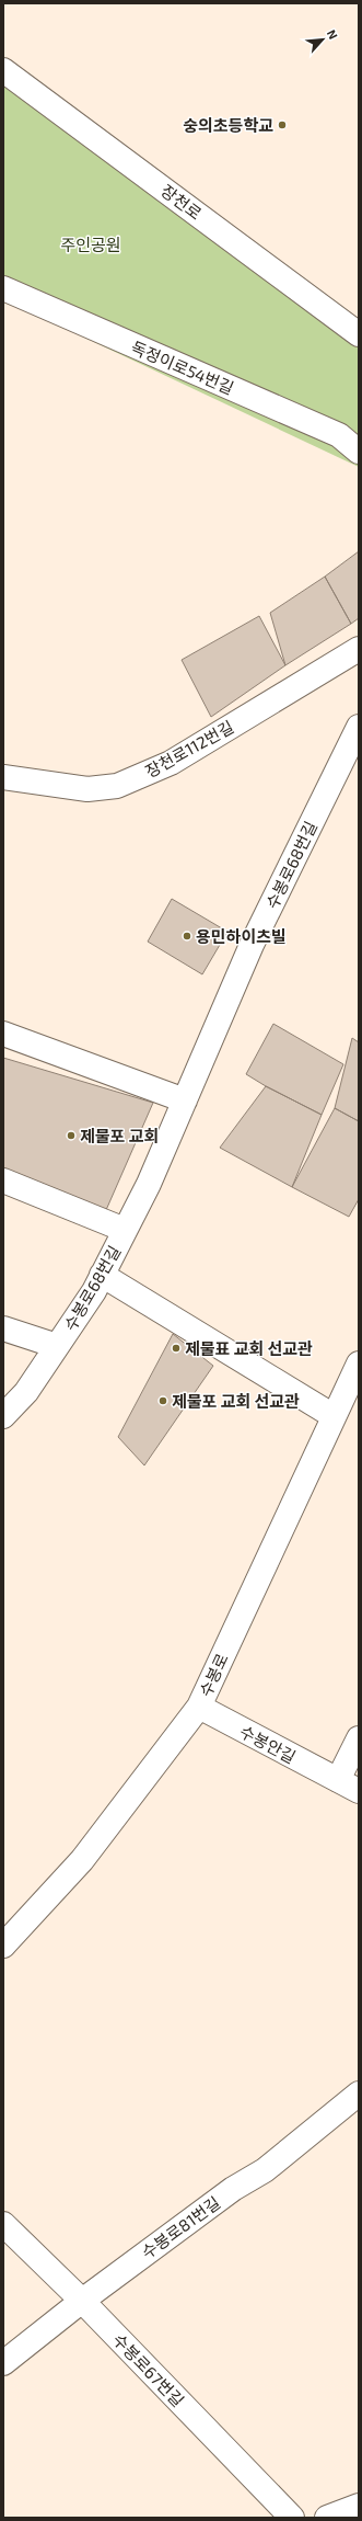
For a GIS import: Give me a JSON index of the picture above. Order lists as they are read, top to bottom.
{
  "streets": {
    "street": [
      "장천로",
      "독정이로54번길",
      "장천로112번길",
      "수봉로68번길",
      "수봉로",
      "수봉안길",
      "수봉로81번길",
      "수봉로67번길"
    ]
  },
  "crossings": [
    ["수봉로", "수봉안길"],
    ["수봉로81번길", "수봉로67번길"]
  ],
  "parks": ["주인공원"],
  "places": [
    "숭의초등학교",
    "용민하이츠빌",
    "제물포 교회",
    "제물표 교회 선교관",
    "제물포 교회 선교관"
  ],
  "north": "top right"
}
